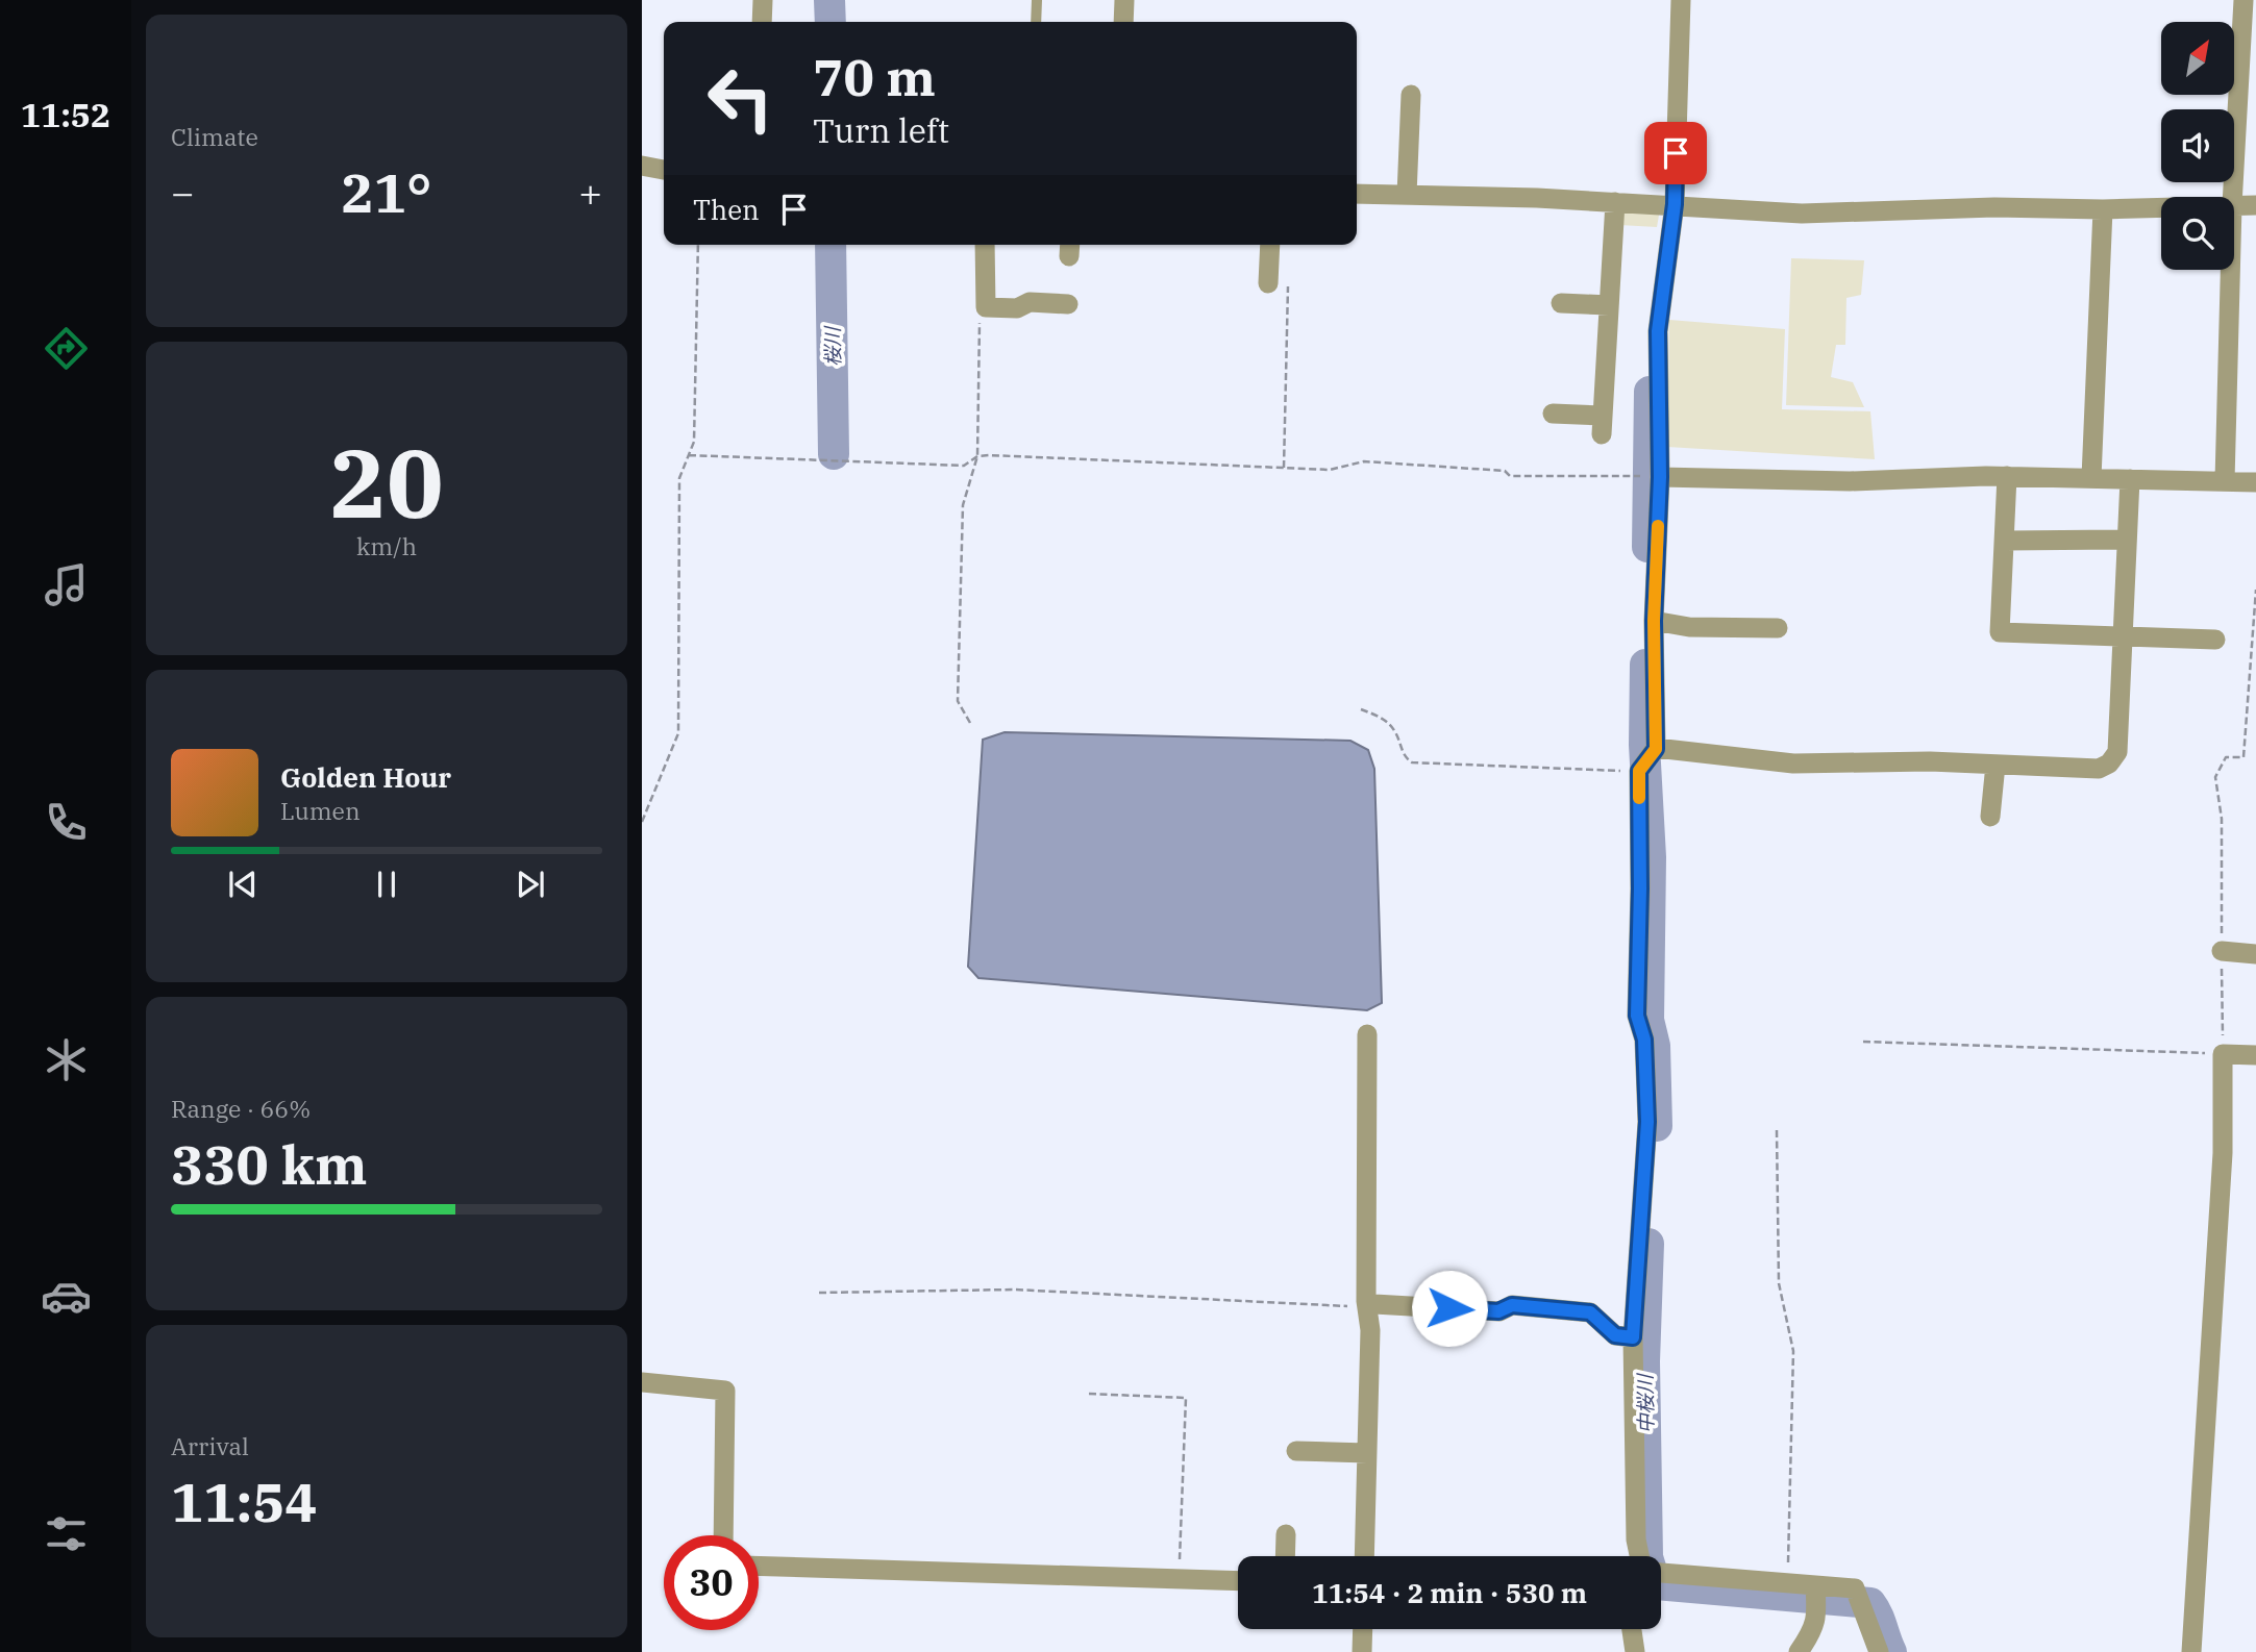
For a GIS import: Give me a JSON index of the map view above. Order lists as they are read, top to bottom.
{
  "water": ["桜川", "中桜川"],
  "north": "top right",
  "page": {
    "tabs": "11:52",
    "tile": [
      "Climate",
      ["20", "km/h"],
      ["Range · 66%", "330 km"],
      ["Arrival", "11:54"]
    ],
    "turn": ["70 m", "Turn left"],
    "heat": ["−", "21°", "+"],
    "then": "Then",
    "song": ["Golden Hour", "Lumen"],
    "limit": "30",
    "trip": "11:54 · 2 min · 530 m"
  }
}
